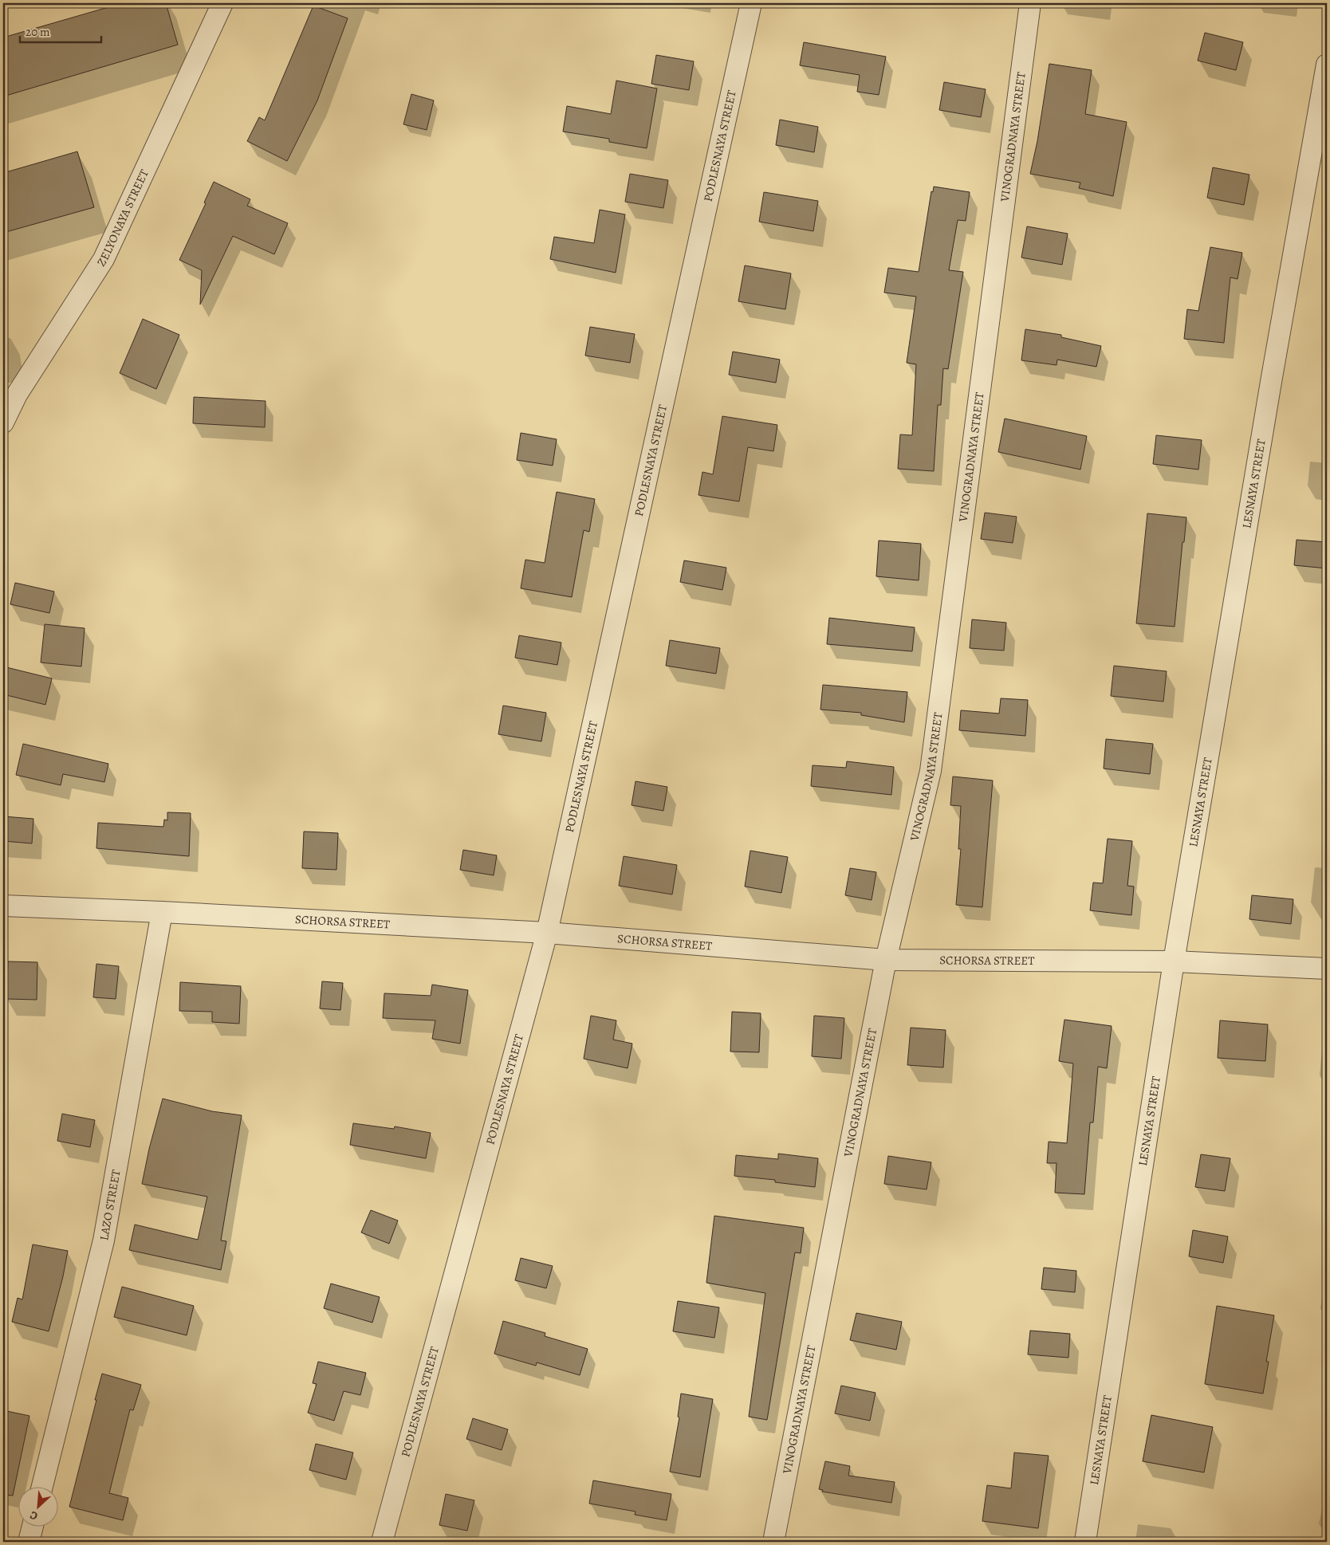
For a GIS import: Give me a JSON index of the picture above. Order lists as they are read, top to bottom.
{
  "streets": {
    "street": [
      "VINOGRADNAYA STREET",
      "PODLESNAYA STREET",
      "ZELYONAYA STREET",
      "LESNAYA STREET",
      "SCHORSA STREET",
      "LAZO STREET"
    ]
  },
  "crossings": [
    ["VINOGRADNAYA STREET", "SCHORSA STREET"],
    ["PODLESNAYA STREET", "SCHORSA STREET"],
    ["LESNAYA STREET", "SCHORSA STREET"],
    ["SCHORSA STREET", "LAZO STREET"]
  ],
  "scale_bar": "20 m",
  "north": "bottom left"
}
